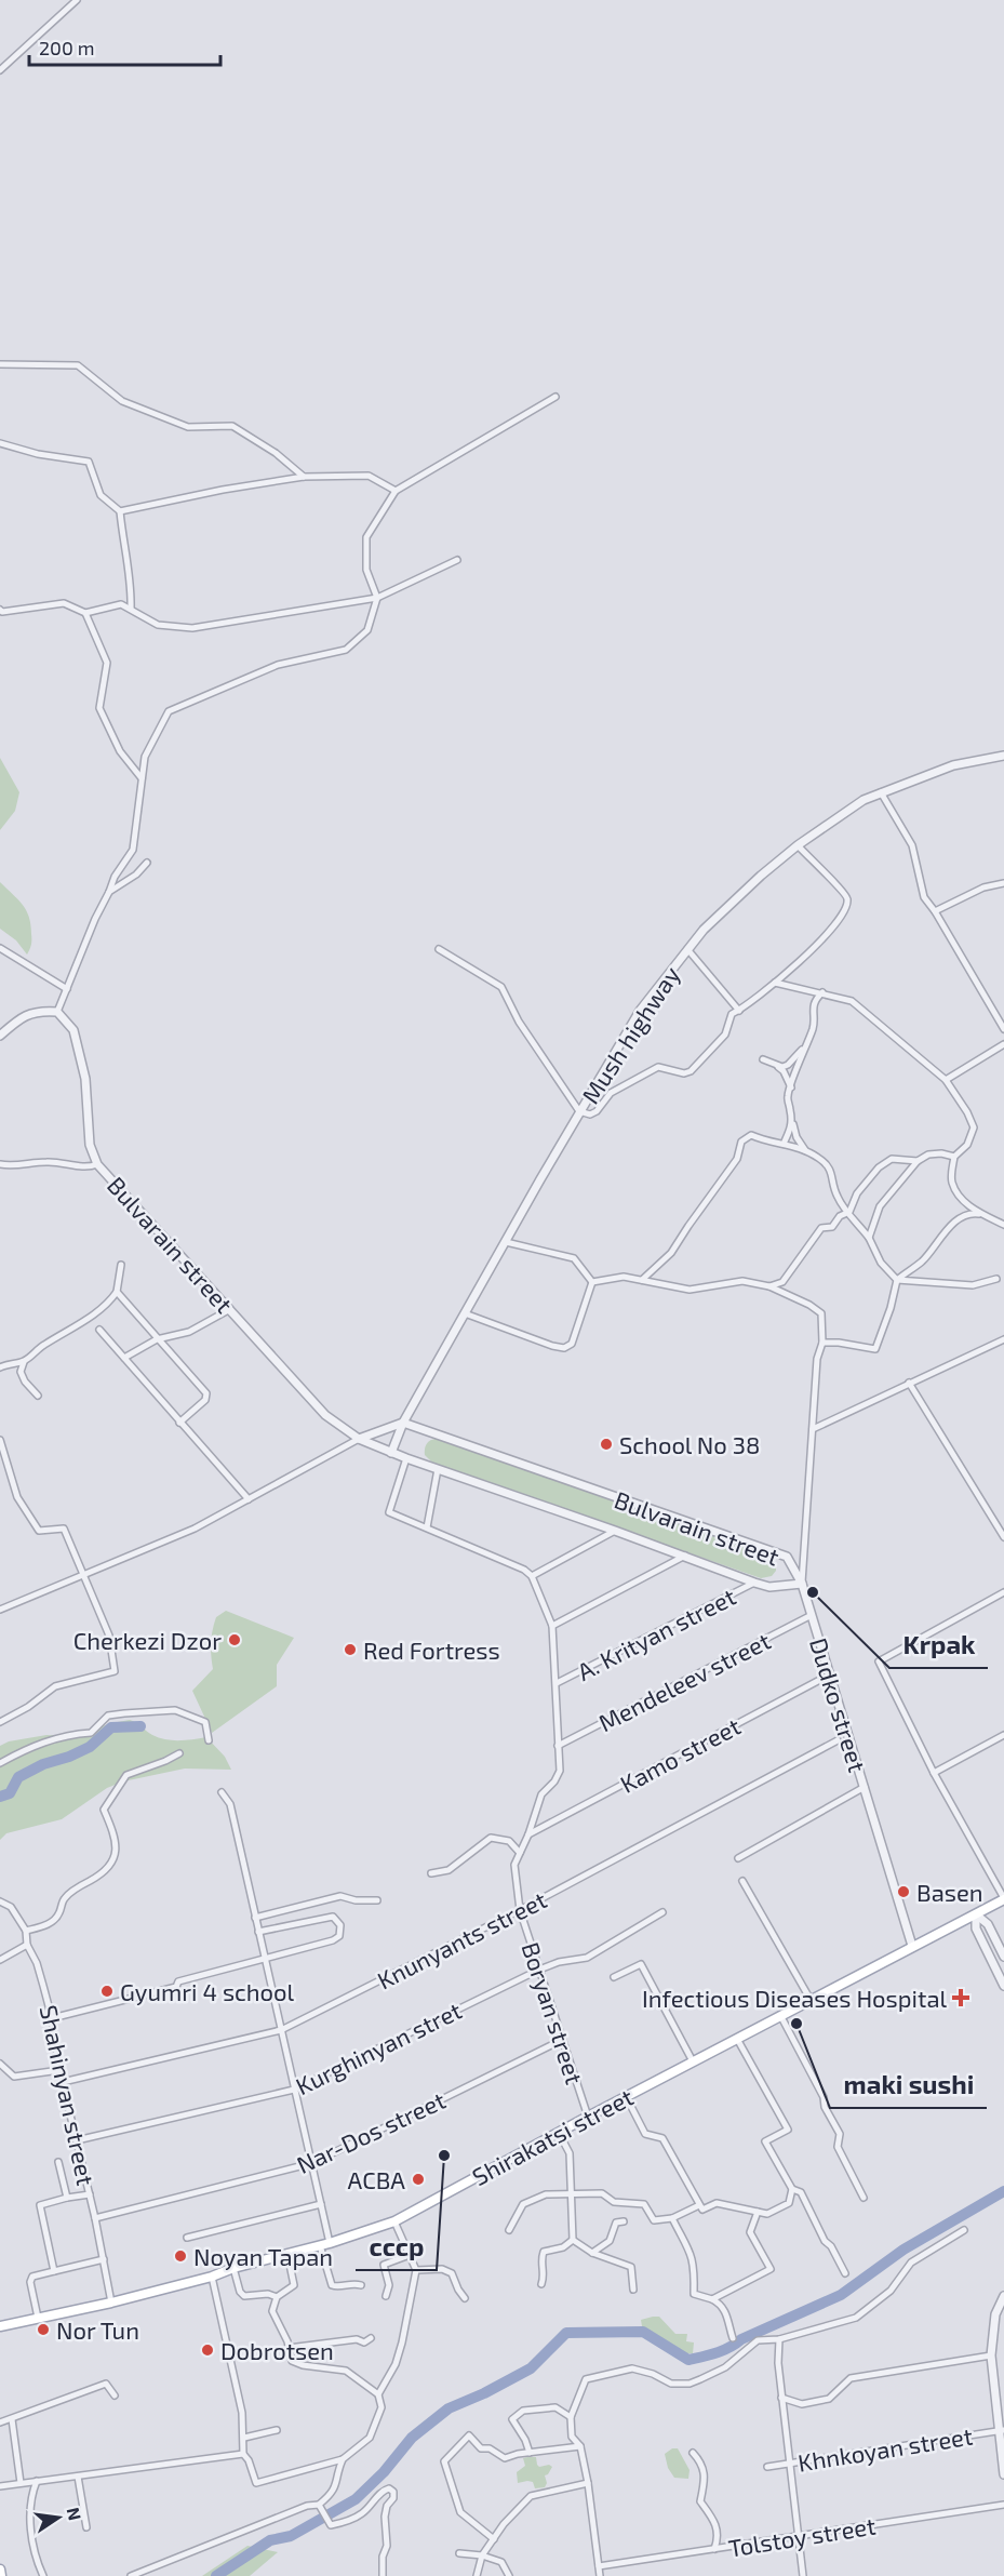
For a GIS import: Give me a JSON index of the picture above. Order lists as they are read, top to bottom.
{
  "streets": {
    "main road": ["Shirakatsi street"],
    "street": [
      "Mush highway",
      "Bulvarain street",
      "A. Krityan street",
      "Mendeleev street",
      "Dudko street",
      "Kamo street",
      "Knunyants street",
      "Boryan street",
      "Kurghinyan stret",
      "Shahinyan street",
      "Nar-Dos street",
      "Khnkoyan street",
      "Tolstoy street"
    ]
  },
  "crossings": [
    ["Mush highway", "Bulvarain street"],
    ["Bulvarain street", "A. Krityan street"],
    ["Bulvarain street", "Dudko street"],
    ["A. Krityan street", "Boryan street"],
    ["Mendeleev street", "Dudko street"],
    ["Mendeleev street", "Boryan street"],
    ["Dudko street", "Kamo street"],
    ["Dudko street", "Shirakatsi street"],
    ["Kamo street", "Boryan street"],
    ["Knunyants street", "Boryan street"],
    ["Knunyants street", "Shahinyan street"],
    ["Boryan street", "Kurghinyan stret"],
    ["Boryan street", "Nar-Dos street"],
    ["Boryan street", "Shirakatsi street"],
    ["Kurghinyan stret", "Shahinyan street"],
    ["Shahinyan street", "Nar-Dos street"],
    ["Shahinyan street", "Shirakatsi street"]
  ],
  "places": {
    "other": [
      "School No 38",
      "Krpak",
      "Cherkezi Dzor",
      "Red Fortress",
      "Basen",
      "Gyumri 4 school",
      "maki sushi",
      "ссср",
      "ACBA",
      "Noyan Tapan",
      "Nor Tun",
      "Dobrotsen"
    ],
    "health": ["Infectious Diseases Hospital"]
  },
  "scale_bar": "200 m",
  "north": "right"
}
